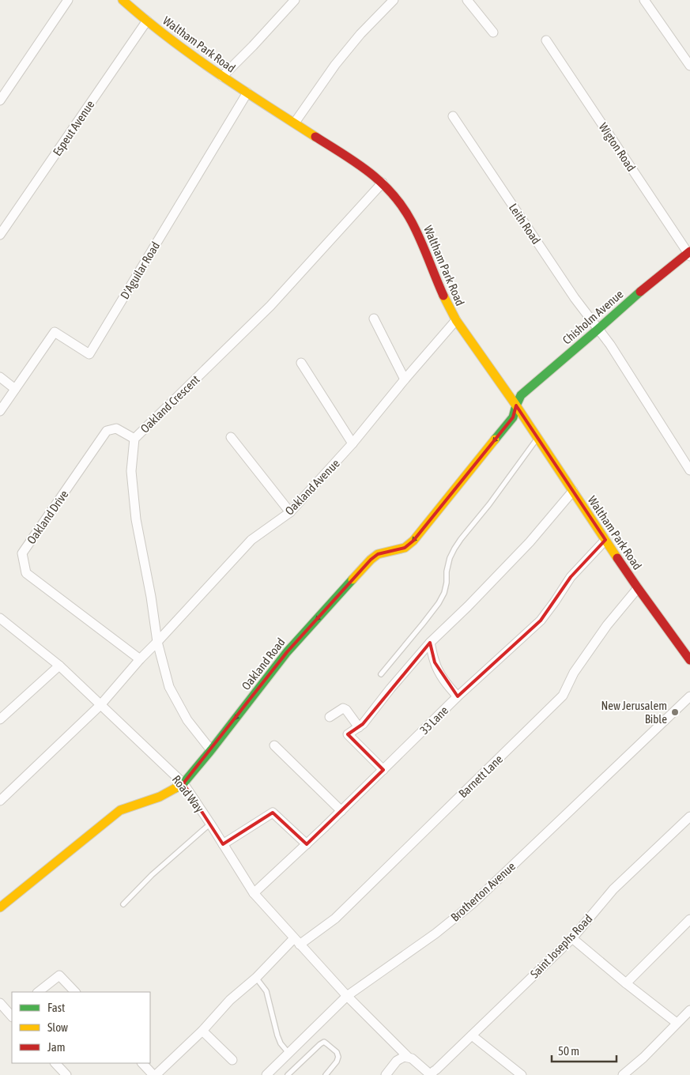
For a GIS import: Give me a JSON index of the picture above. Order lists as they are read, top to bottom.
{
  "streets": {
    "street": [
      "Waltham Park Road",
      "Espeut Avenue",
      "Wigton Road",
      "Leith Road",
      "D'Aguilar Road",
      "Chisholm Avenue",
      "Oakland Crescent",
      "Oakland Avenue",
      "Oakland Drive",
      "Oakland Road",
      "33 Lane",
      "Barnett Lane",
      "Road Way",
      "Brotherton Avenue",
      "Saint Josephs Road"
    ]
  },
  "crossings": [
    ["Waltham Park Road", "Espeut Avenue"],
    ["Waltham Park Road", "D'Aguilar Road"],
    ["Waltham Park Road", "Chisholm Avenue"],
    ["Waltham Park Road", "Oakland Crescent"],
    ["Waltham Park Road", "Oakland Avenue"],
    ["Waltham Park Road", "Oakland Road"],
    ["Waltham Park Road", "33 Lane"],
    ["Waltham Park Road", "Barnett Lane"],
    ["Wigton Road", "Chisholm Avenue"],
    ["Leith Road", "Chisholm Avenue"],
    ["Chisholm Avenue", "Oakland Road"],
    ["Oakland Crescent", "Oakland Avenue"],
    ["Oakland Crescent", "Oakland Drive"],
    ["Oakland Crescent", "Oakland Road"],
    ["Oakland Avenue", "Oakland Drive"],
    ["Oakland Avenue", "Road Way"],
    ["Oakland Road", "Road Way"],
    ["33 Lane", "Road Way"],
    ["Barnett Lane", "Road Way"],
    ["Road Way", "Brotherton Avenue"],
    ["Road Way", "Saint Josephs Road"]
  ],
  "one_way": ["Oakland Road"],
  "places": ["New Jerusalem Bible"],
  "legend": ["Fast", "Slow", "Jam"],
  "scale_bar": "50 m"
}
